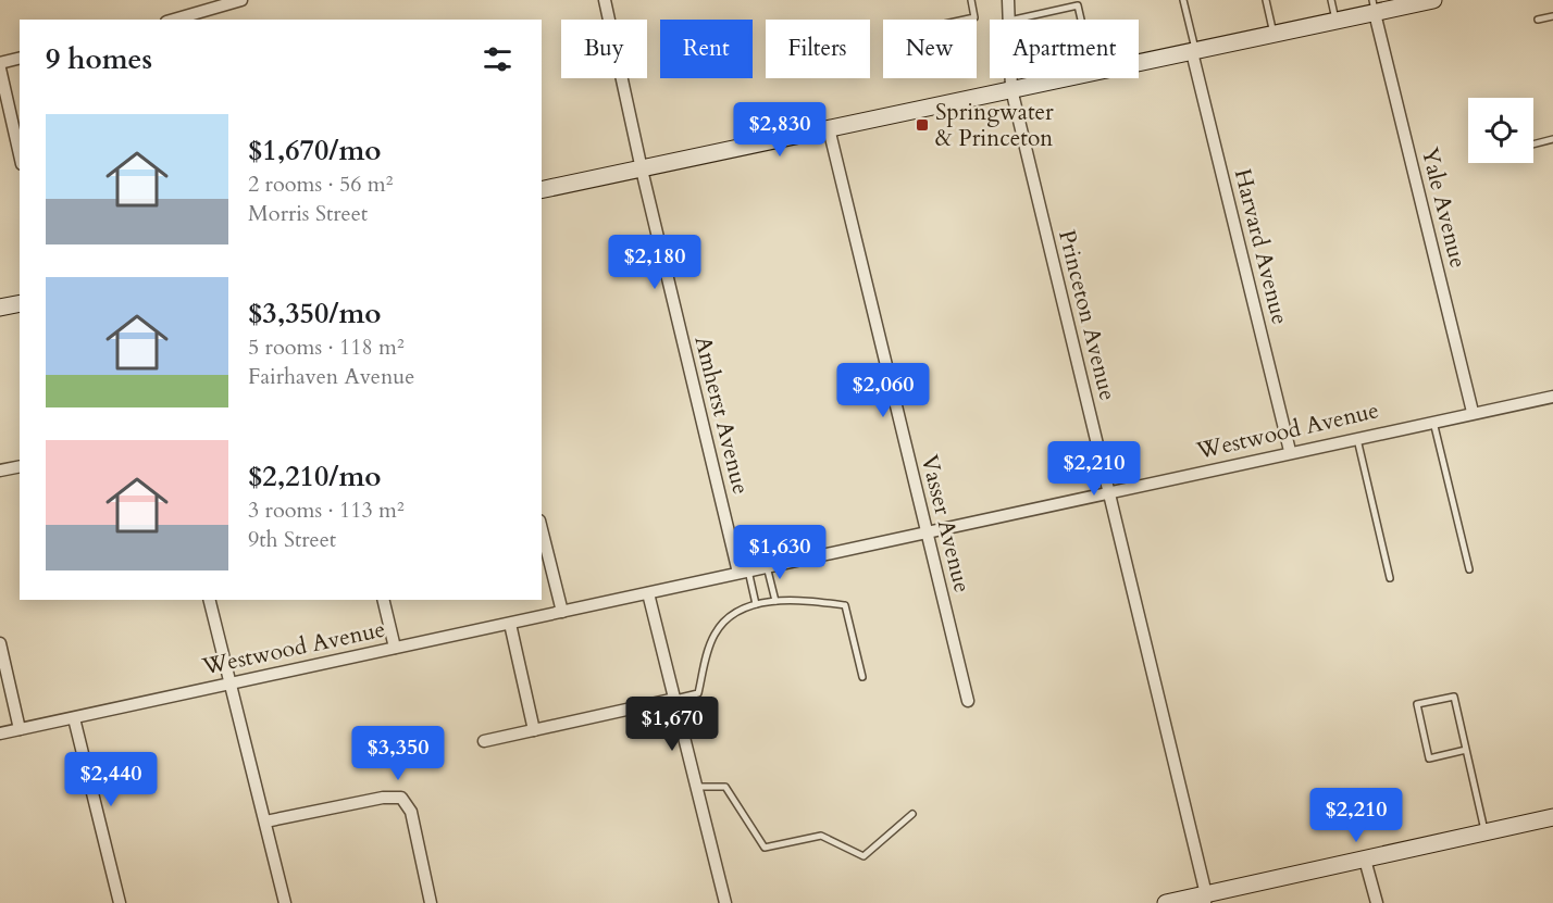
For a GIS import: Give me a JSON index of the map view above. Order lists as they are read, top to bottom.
{
  "streets": {
    "street": [
      "Yale Avenue",
      "Harvard Avenue",
      "Princeton Avenue",
      "Amherst Avenue",
      "Westwood Avenue",
      "Vasser Avenue"
    ]
  },
  "crossings": [
    ["Yale Avenue", "Westwood Avenue"],
    ["Harvard Avenue", "Westwood Avenue"],
    ["Princeton Avenue", "Westwood Avenue"],
    ["Amherst Avenue", "Westwood Avenue"],
    ["Westwood Avenue", "Vasser Avenue"]
  ],
  "places": {
    "transit": ["Springwater & Princeton"]
  },
  "page": {
    "chip": [
      "Buy",
      "Rent",
      "Filters",
      "New",
      "Apartment"
    ],
    "heading": "9 homes",
    "list": [
      {
        "name": "$1,670/mo",
        "note": "2 rooms · 56 m² · Morris Street"
      },
      {
        "name": "$3,350/mo",
        "note": "5 rooms · 118 m² · Fairhaven Avenue"
      },
      {
        "name": "$2,210/mo",
        "note": "3 rooms · 113 m² · 9th Street"
      }
    ],
    "price": [
      "$2,830",
      "$2,180",
      "$2,060",
      "$2,210",
      "$1,630",
      "$1,670",
      "$3,350",
      "$2,440",
      "$2,210"
    ]
  }
}
